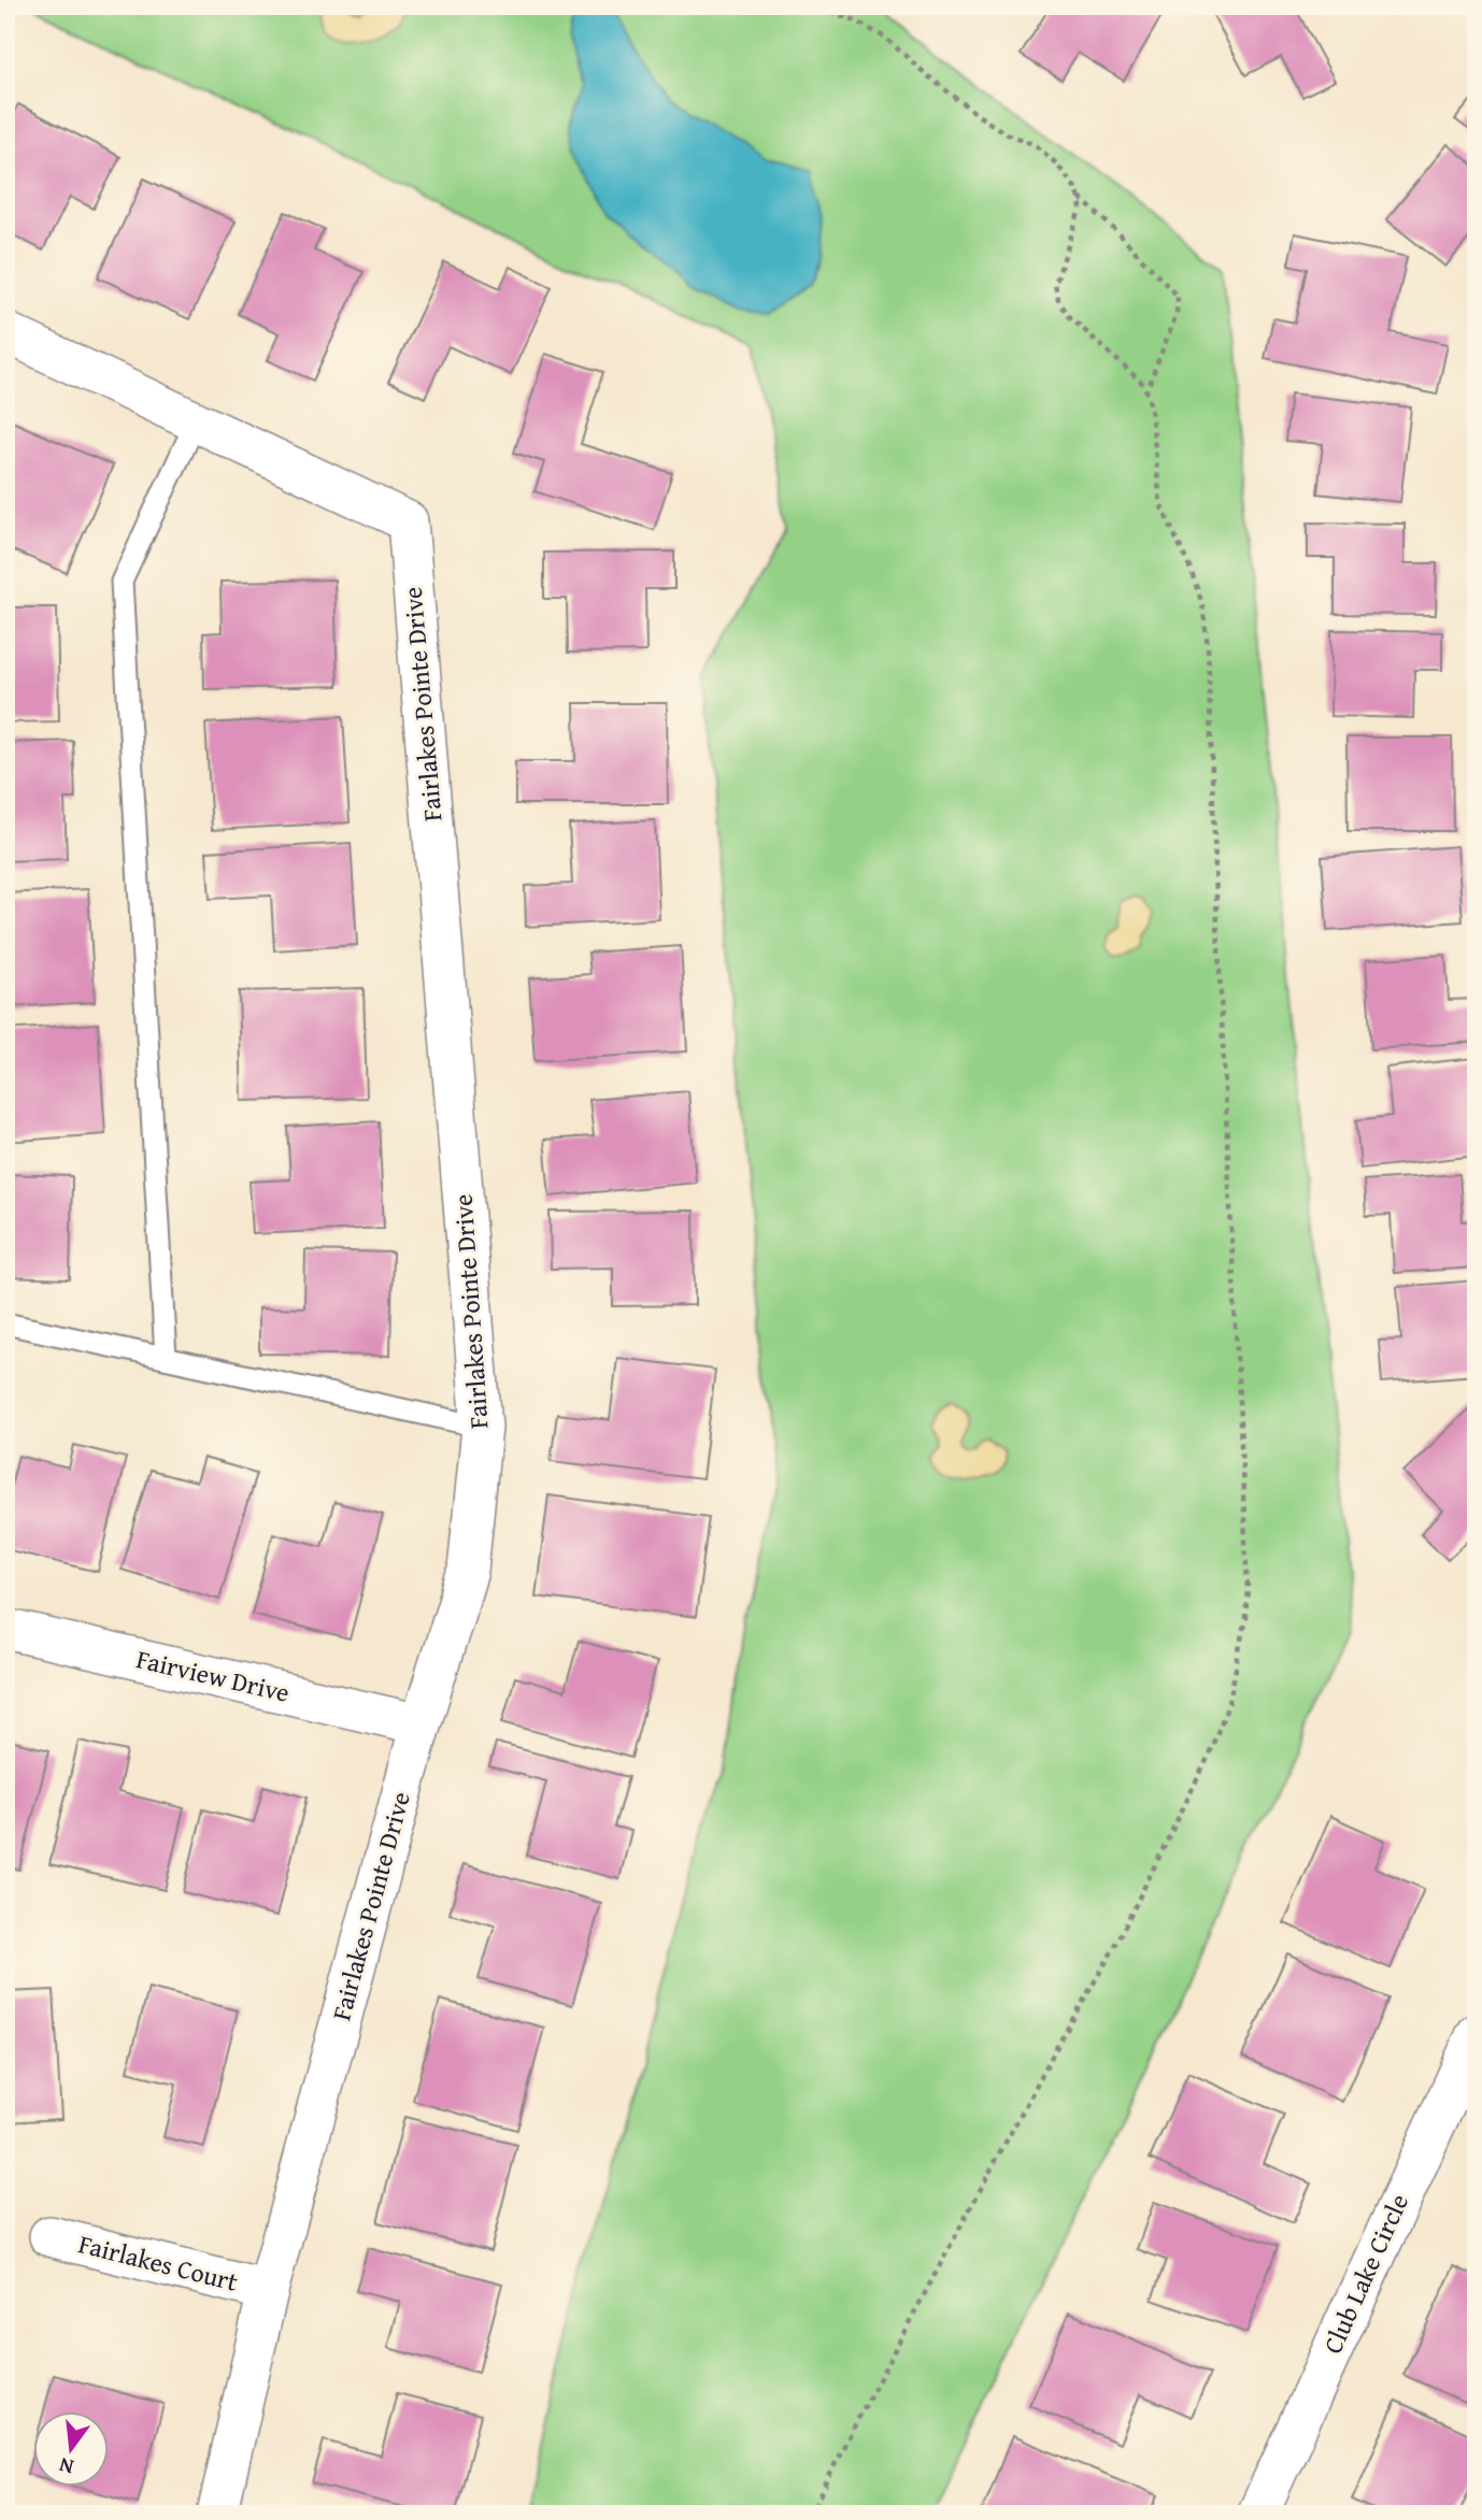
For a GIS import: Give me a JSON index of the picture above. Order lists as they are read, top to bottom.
{
  "streets": {
    "street": [
      "Fairlakes Pointe Drive",
      "Fairview Drive",
      "Fairlakes Court",
      "Club Lake Circle"
    ]
  },
  "crossings": [
    ["Fairlakes Pointe Drive", "Fairview Drive"],
    ["Fairlakes Pointe Drive", "Fairlakes Court"]
  ],
  "north": "bottom"
}
